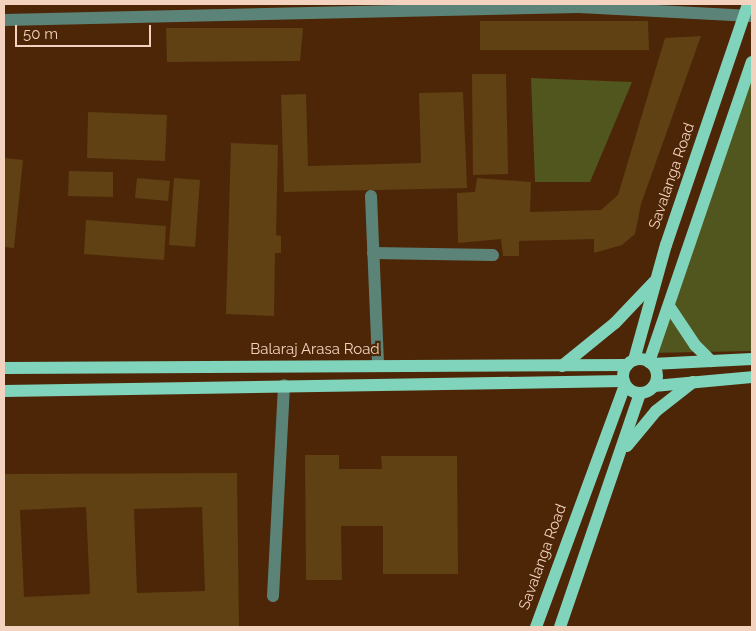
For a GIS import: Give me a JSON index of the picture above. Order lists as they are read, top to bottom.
{
  "streets": {
    "main road": ["Savalanga Road", "Balaraj Arasa Road"]
  },
  "crossings": [
    ["Savalanga Road", "Balaraj Arasa Road"]
  ],
  "scale_bar": "50 m"
}
